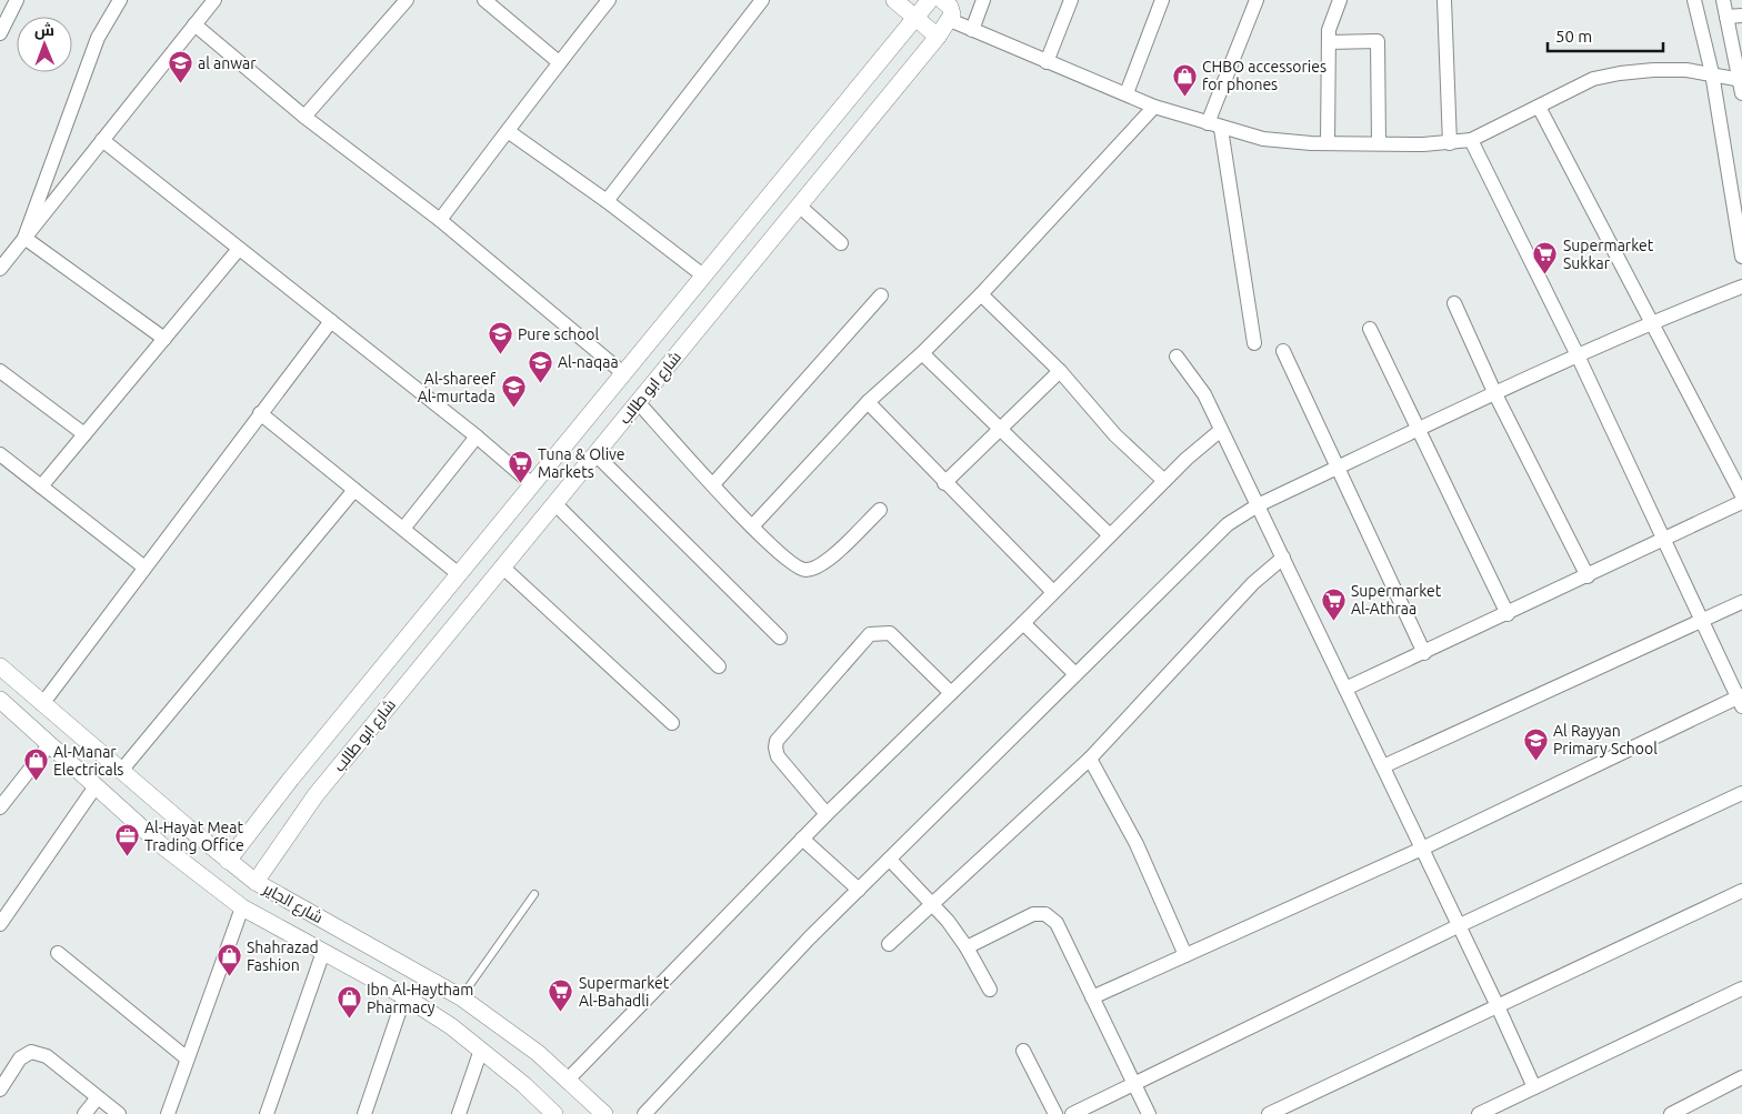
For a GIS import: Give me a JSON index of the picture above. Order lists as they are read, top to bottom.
{
  "streets": {
    "street": ["شارع ابو طالب", "شارع الجاير"]
  },
  "crossings": [
    ["شارع ابو طالب", "شارع الجاير"]
  ],
  "places": {
    "school or university": [
      "al anwar",
      "Pure school",
      "Al-naqaa",
      "Al-shareef Al-murtada",
      "Al Rayyan Primary School"
    ],
    "shop": [
      "CHBO accessories for phones",
      "Al-Manar Electricals",
      "Shahrazad Fashion",
      "Ibn Al-Haytham Pharmacy"
    ],
    "supermarket": [
      "Supermarket Sukkar",
      "Tuna & Olive Markets",
      "Supermarket Al-Athraa",
      "Supermarket Al-Bahadli"
    ],
    "office": ["Al-Hayat Meat Trading Office"]
  },
  "scale_bar": "50 m",
  "north": "top"
}
